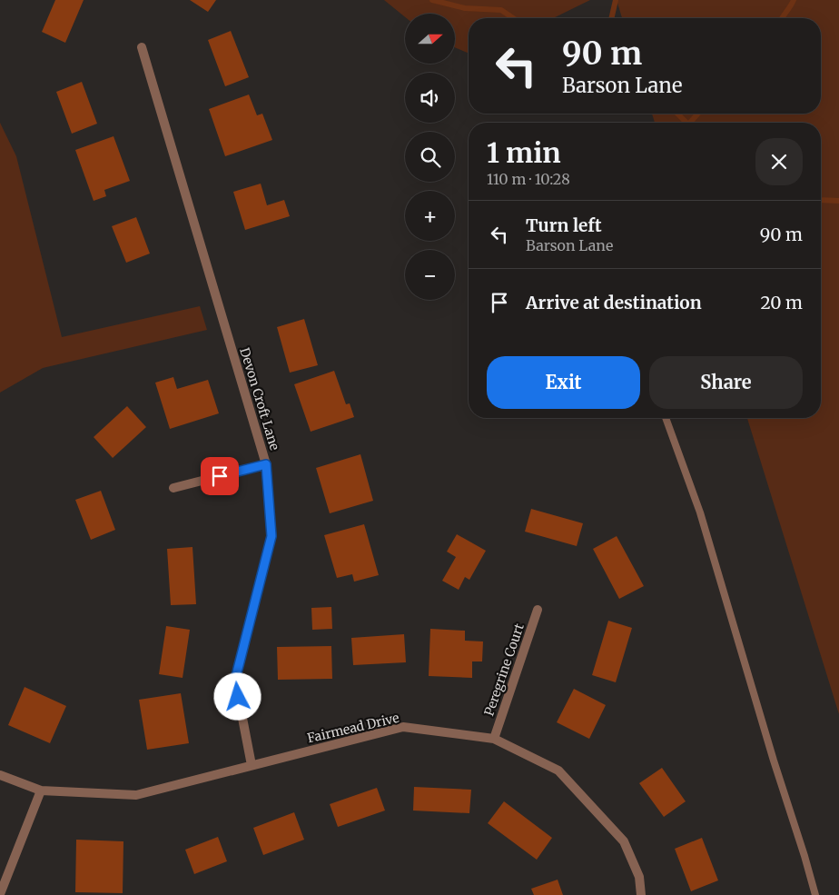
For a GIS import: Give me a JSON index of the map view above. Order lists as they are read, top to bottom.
{
  "streets": {
    "street": ["Devon Croft Lane", "Peregrine Court", "Fairmead Drive"]
  },
  "crossings": [
    ["Devon Croft Lane", "Fairmead Drive"],
    ["Peregrine Court", "Fairmead Drive"]
  ],
  "north": "right",
  "page": {
    "map_buttons": ["+", "−"],
    "turn": ["90 m", "Barson Lane"],
    "heading": ["1 min", "110 m · 10:28"],
    "list": [
      {
        "name": "Turn left",
        "note": "Barson Lane",
        "value": "90 m"
      },
      {
        "name": "Arrive at destination",
        "value": "20 m"
      }
    ],
    "buttons": ["Exit", "Share"]
  }
}
